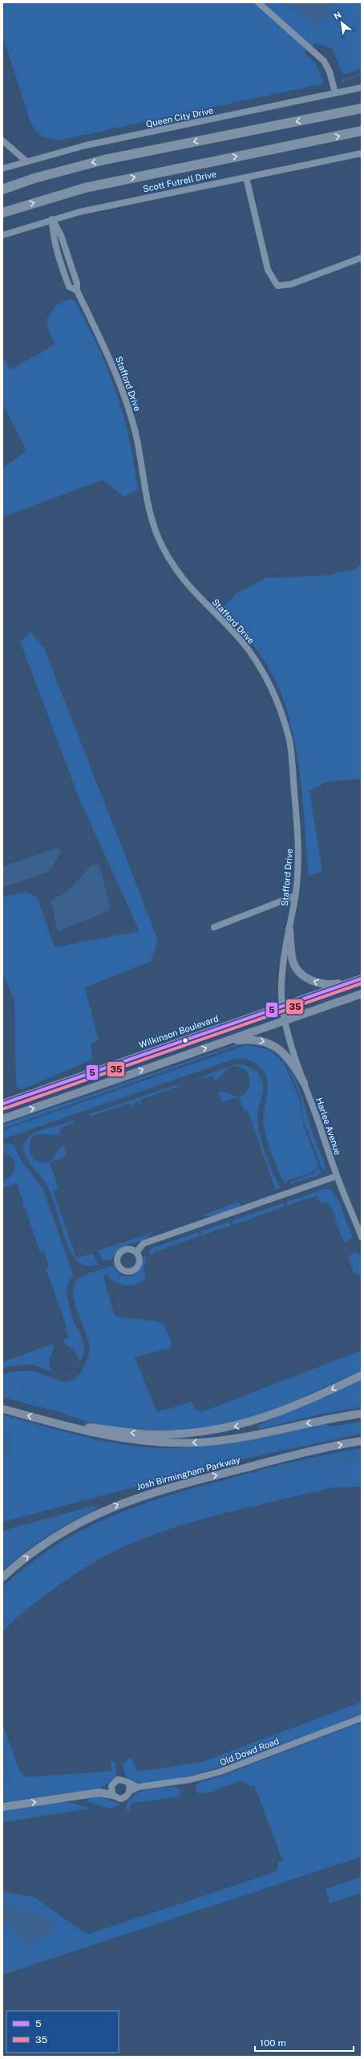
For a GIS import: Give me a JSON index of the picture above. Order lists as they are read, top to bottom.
{
  "streets": {
    "main road": ["Wilkinson Boulevard", "Josh Birmingham Parkway"],
    "street": [
      "Queen City Drive",
      "Scott Futrell Drive",
      "Stafford Drive",
      "Harlee Avenue",
      "Old Dowd Road"
    ]
  },
  "crossings": [
    ["Scott Futrell Drive", "Stafford Drive"],
    ["Stafford Drive", "Wilkinson Boulevard"],
    ["Stafford Drive", "Harlee Avenue"]
  ],
  "lines": ["transit line 5", "transit line 35"],
  "legend": ["5", "35"],
  "scale_bar": "100 m",
  "north": "top left"
}
